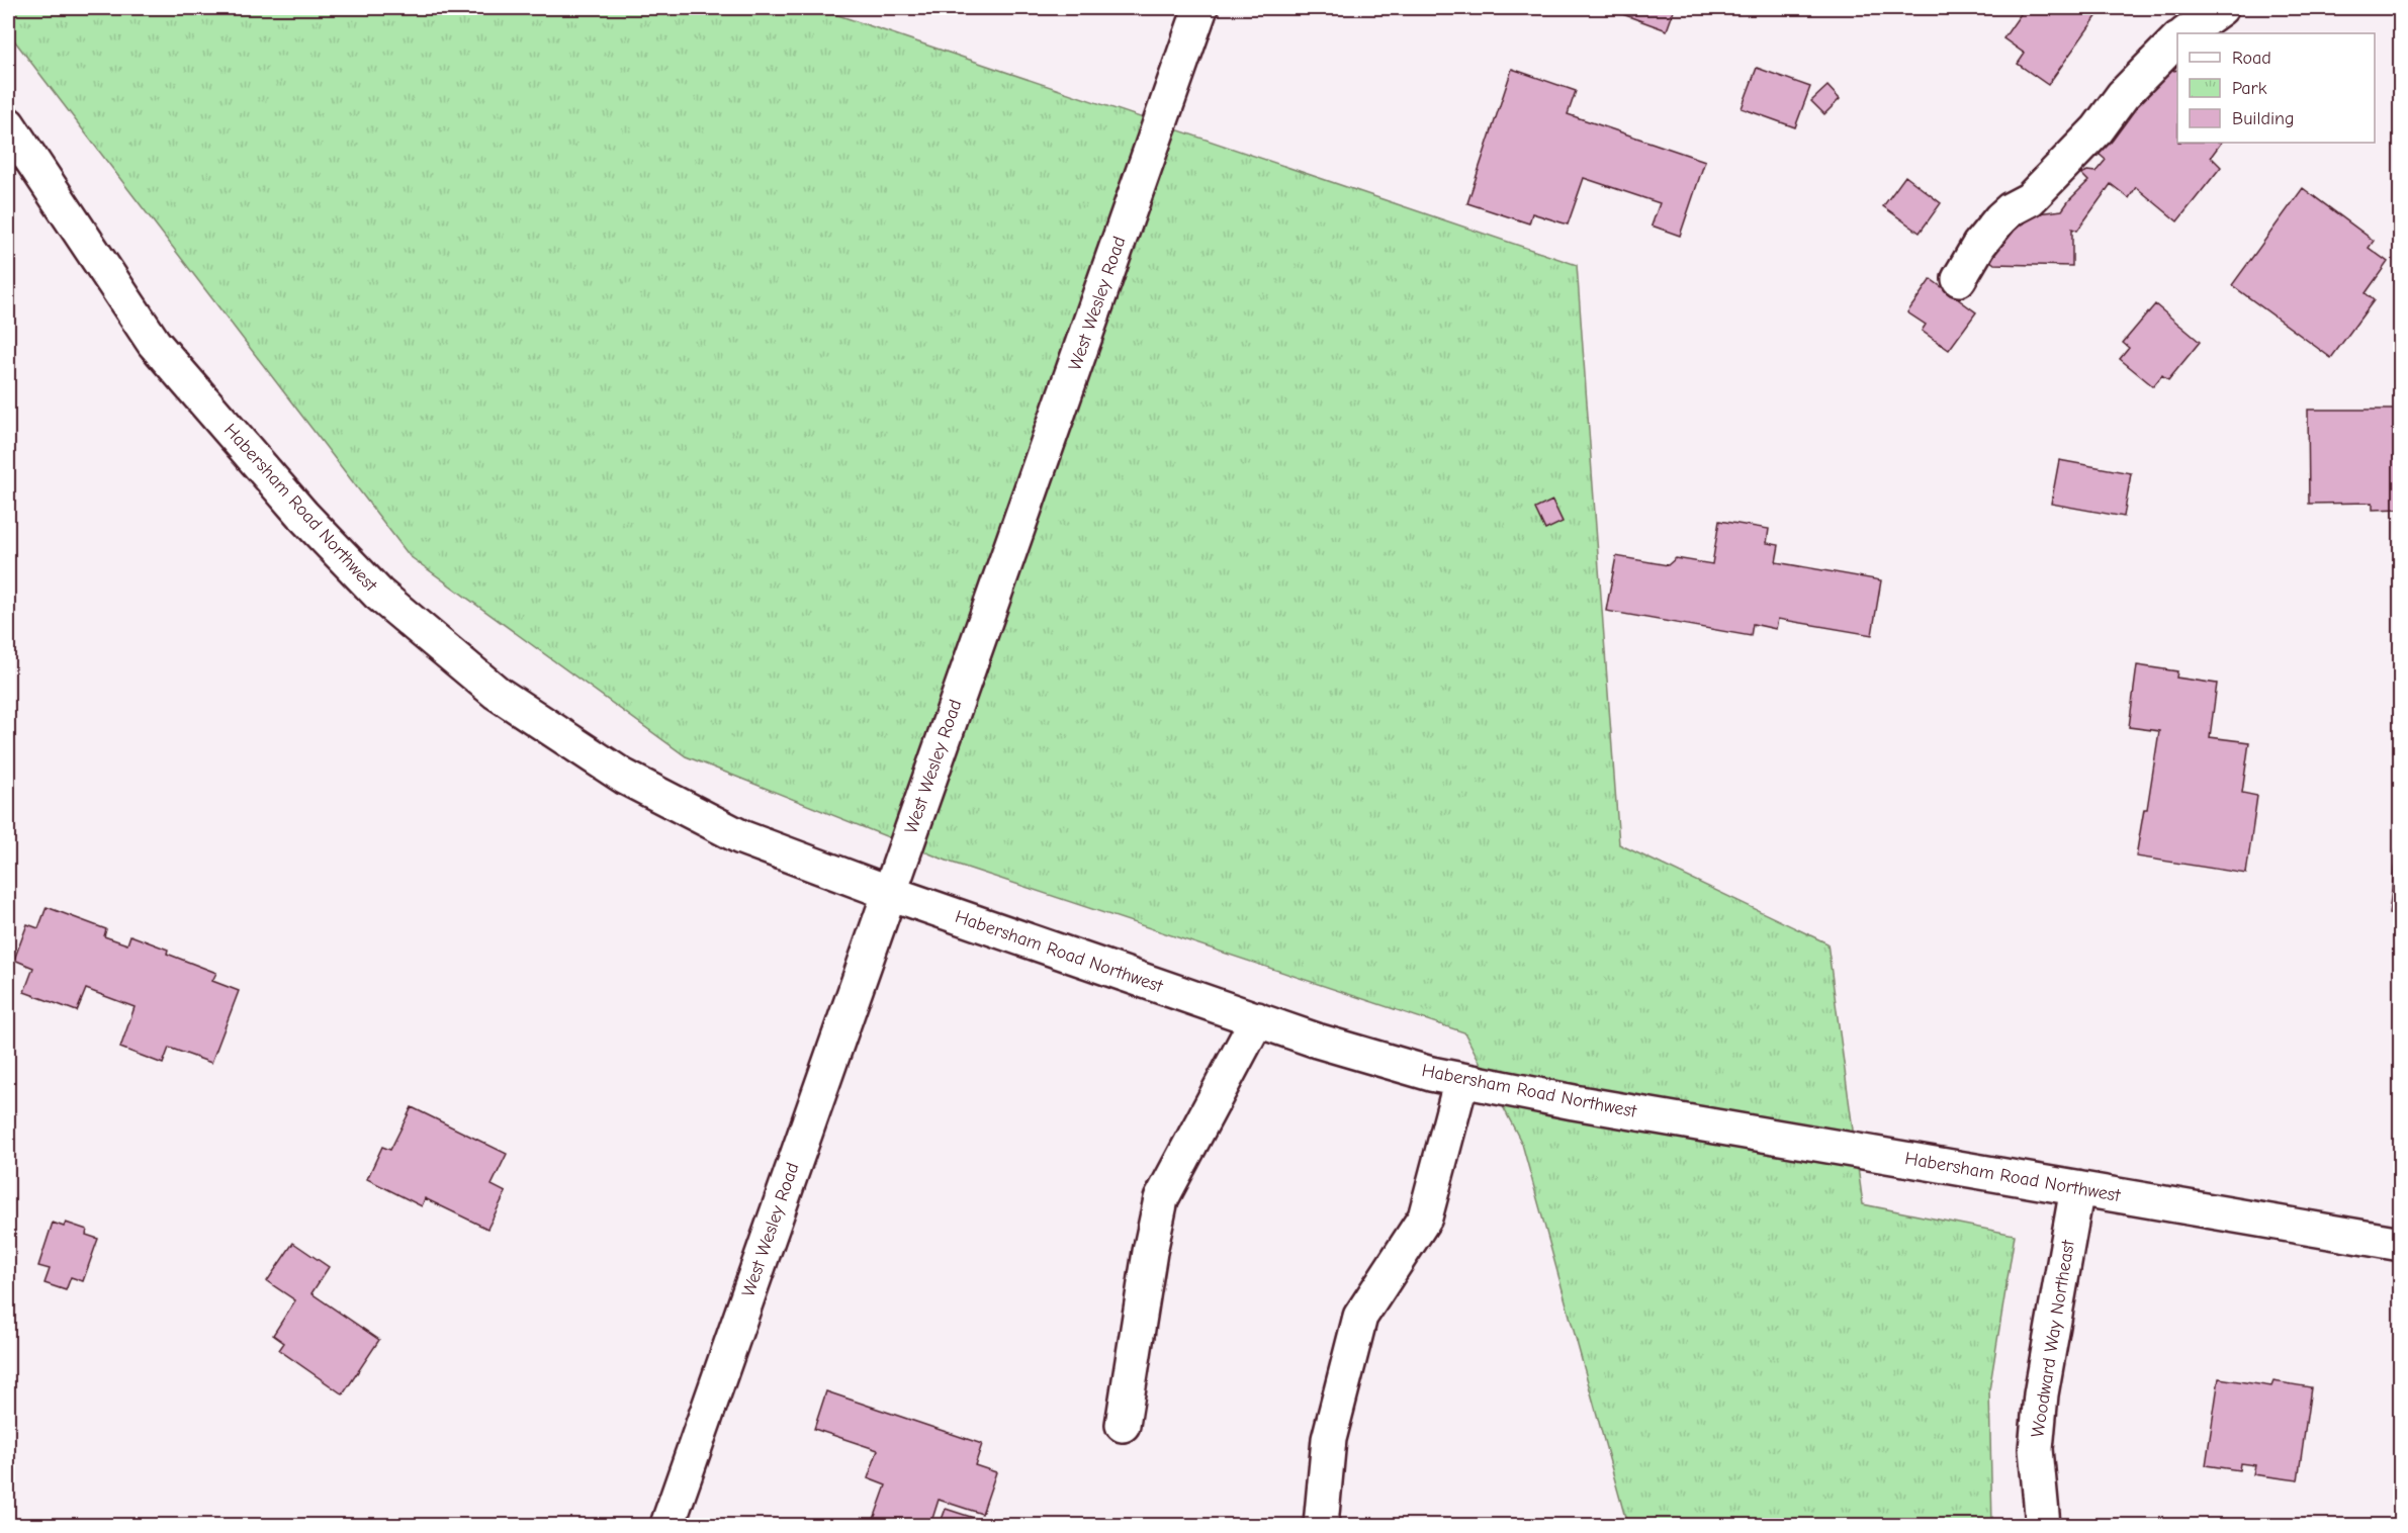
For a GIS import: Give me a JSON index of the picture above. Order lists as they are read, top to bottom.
{
  "streets": {
    "street": ["West Wesley Road", "Habersham Road Northwest", "Woodward Way Northeast"]
  },
  "crossings": [
    ["West Wesley Road", "Habersham Road Northwest"],
    ["Habersham Road Northwest", "Woodward Way Northeast"]
  ],
  "legend": ["Road", "Park", "Building"]
}
